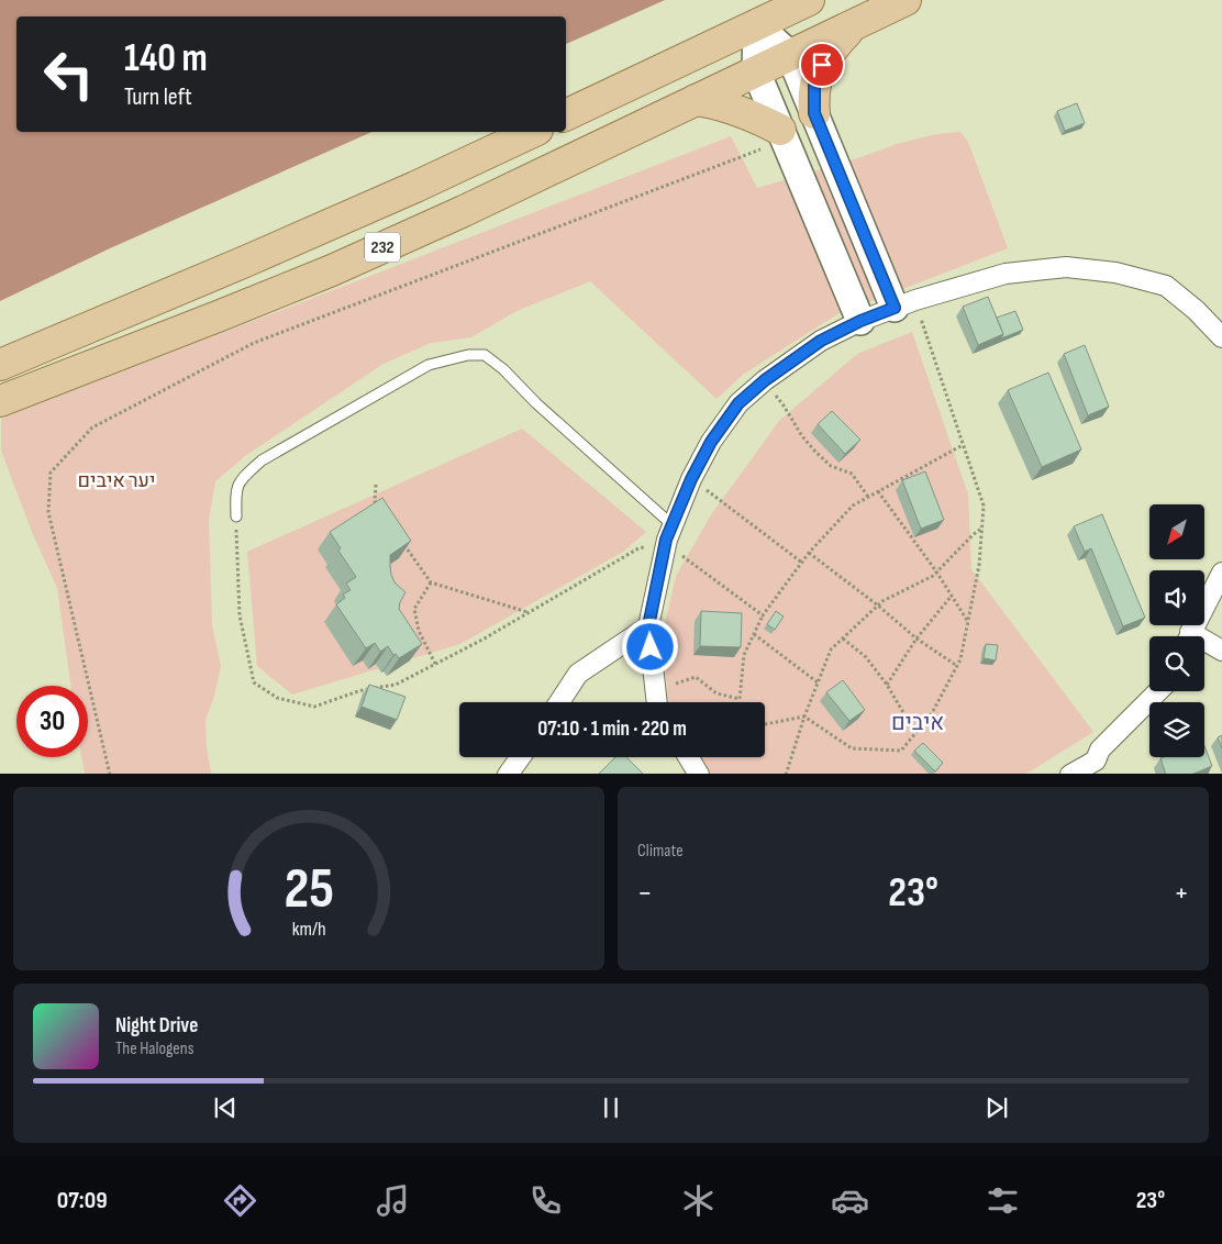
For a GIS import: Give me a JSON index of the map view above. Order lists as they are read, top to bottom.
{
  "streets": {
    "main road": ["232"]
  },
  "districts": ["איבים"],
  "parks": ["יער איבים"],
  "north": "bottom left",
  "page": {
    "turn": ["140 m", "Turn left"],
    "limit": "30",
    "trip": "07:10 · 1 min · 220 m",
    "tile": "Climate",
    "heat": ["−", "23°", "+"],
    "song": ["Night Drive", "The Halogens"],
    "tabs": ["07:09", "23°"],
    "gauge": ["25", "km/h"]
  }
}
